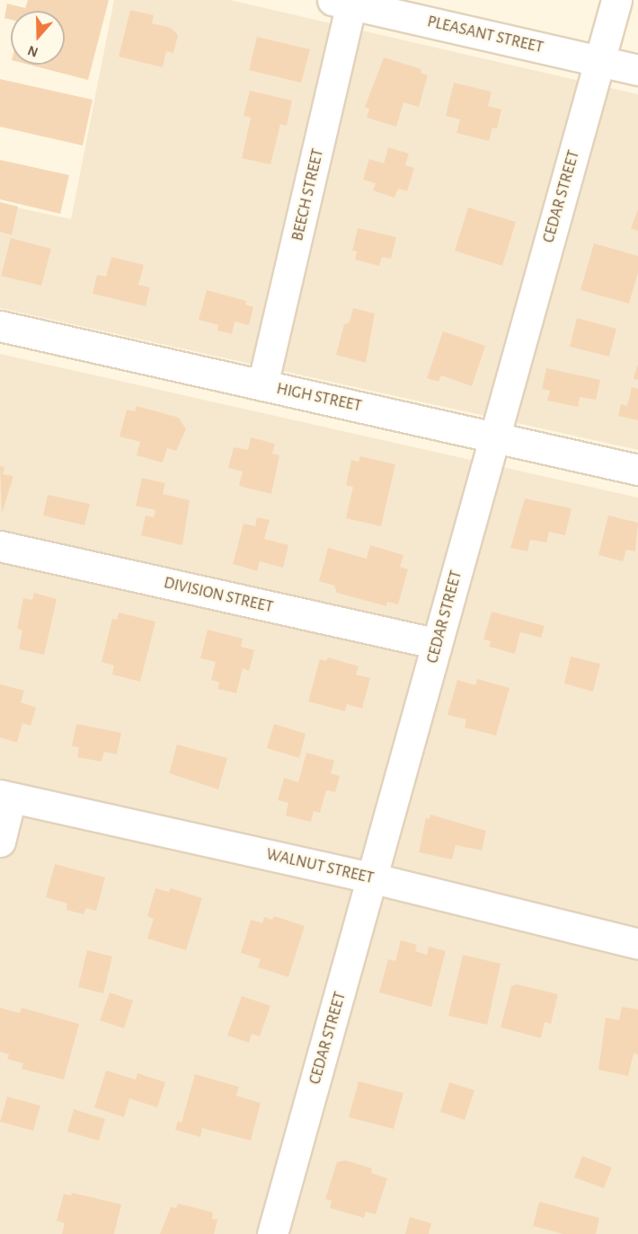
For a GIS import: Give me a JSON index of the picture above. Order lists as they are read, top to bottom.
{
  "streets": {
    "street": [
      "PLEASANT STREET",
      "BEECH STREET",
      "CEDAR STREET",
      "HIGH STREET",
      "DIVISION STREET",
      "WALNUT STREET"
    ]
  },
  "crossings": [
    ["PLEASANT STREET", "BEECH STREET"],
    ["PLEASANT STREET", "CEDAR STREET"],
    ["BEECH STREET", "HIGH STREET"],
    ["CEDAR STREET", "HIGH STREET"],
    ["CEDAR STREET", "DIVISION STREET"],
    ["CEDAR STREET", "WALNUT STREET"]
  ],
  "north": "bottom"
}
